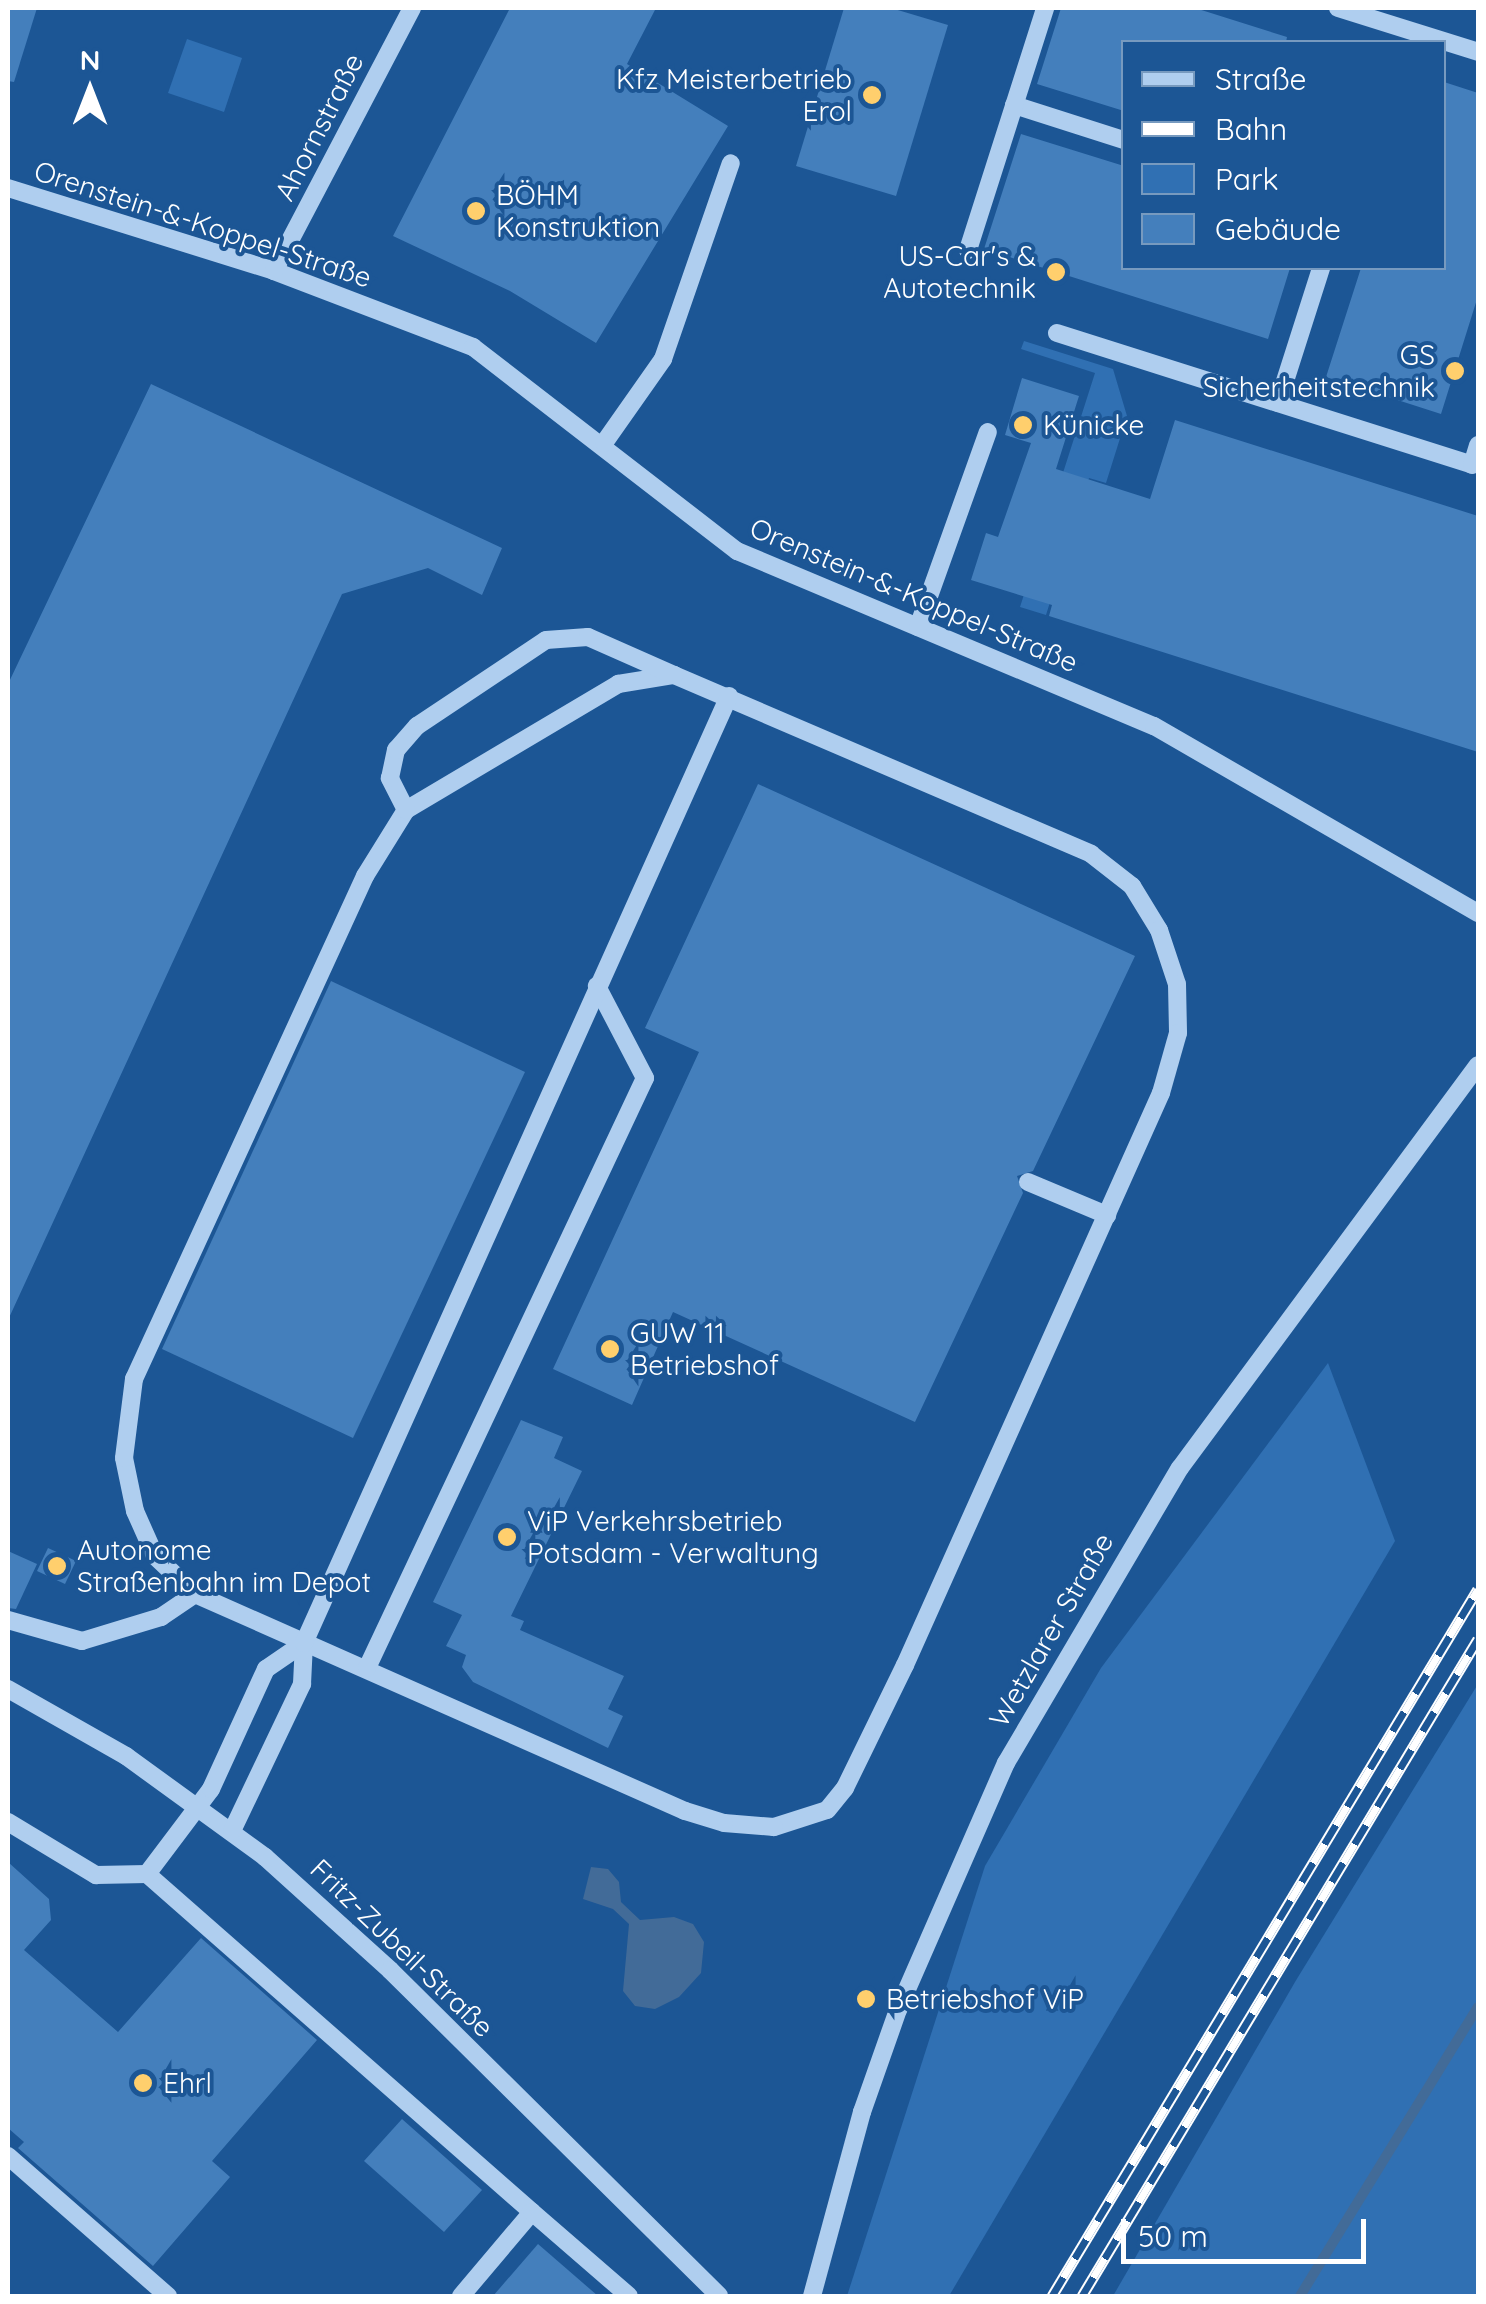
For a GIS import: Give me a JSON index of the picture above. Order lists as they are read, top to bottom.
{
  "streets": {
    "street": [
      "Ahornstraße",
      "Orenstein-&-Koppel-Straße",
      "Wetzlarer Straße",
      "Fritz-Zubeil-Straße"
    ]
  },
  "crossings": [
    ["Ahornstraße", "Orenstein-&-Koppel-Straße"]
  ],
  "places": [
    "Kfz Meisterbetrieb Erol",
    "BÖHM Konstruktion",
    "US-Car's & Autotechnik",
    "GS Sicherheitstechnik",
    "Künicke",
    "GUW 11 Betriebshof",
    "ViP Verkehrsbetrieb Potsdam - Verwaltung",
    "Autonome Straßenbahn im Depot",
    "Betriebshof ViP",
    "Ehrl"
  ],
  "legend": [
    "Straße",
    "Bahn",
    "Park",
    "Gebäude"
  ],
  "scale_bar": "50 m",
  "north": "top"
}
